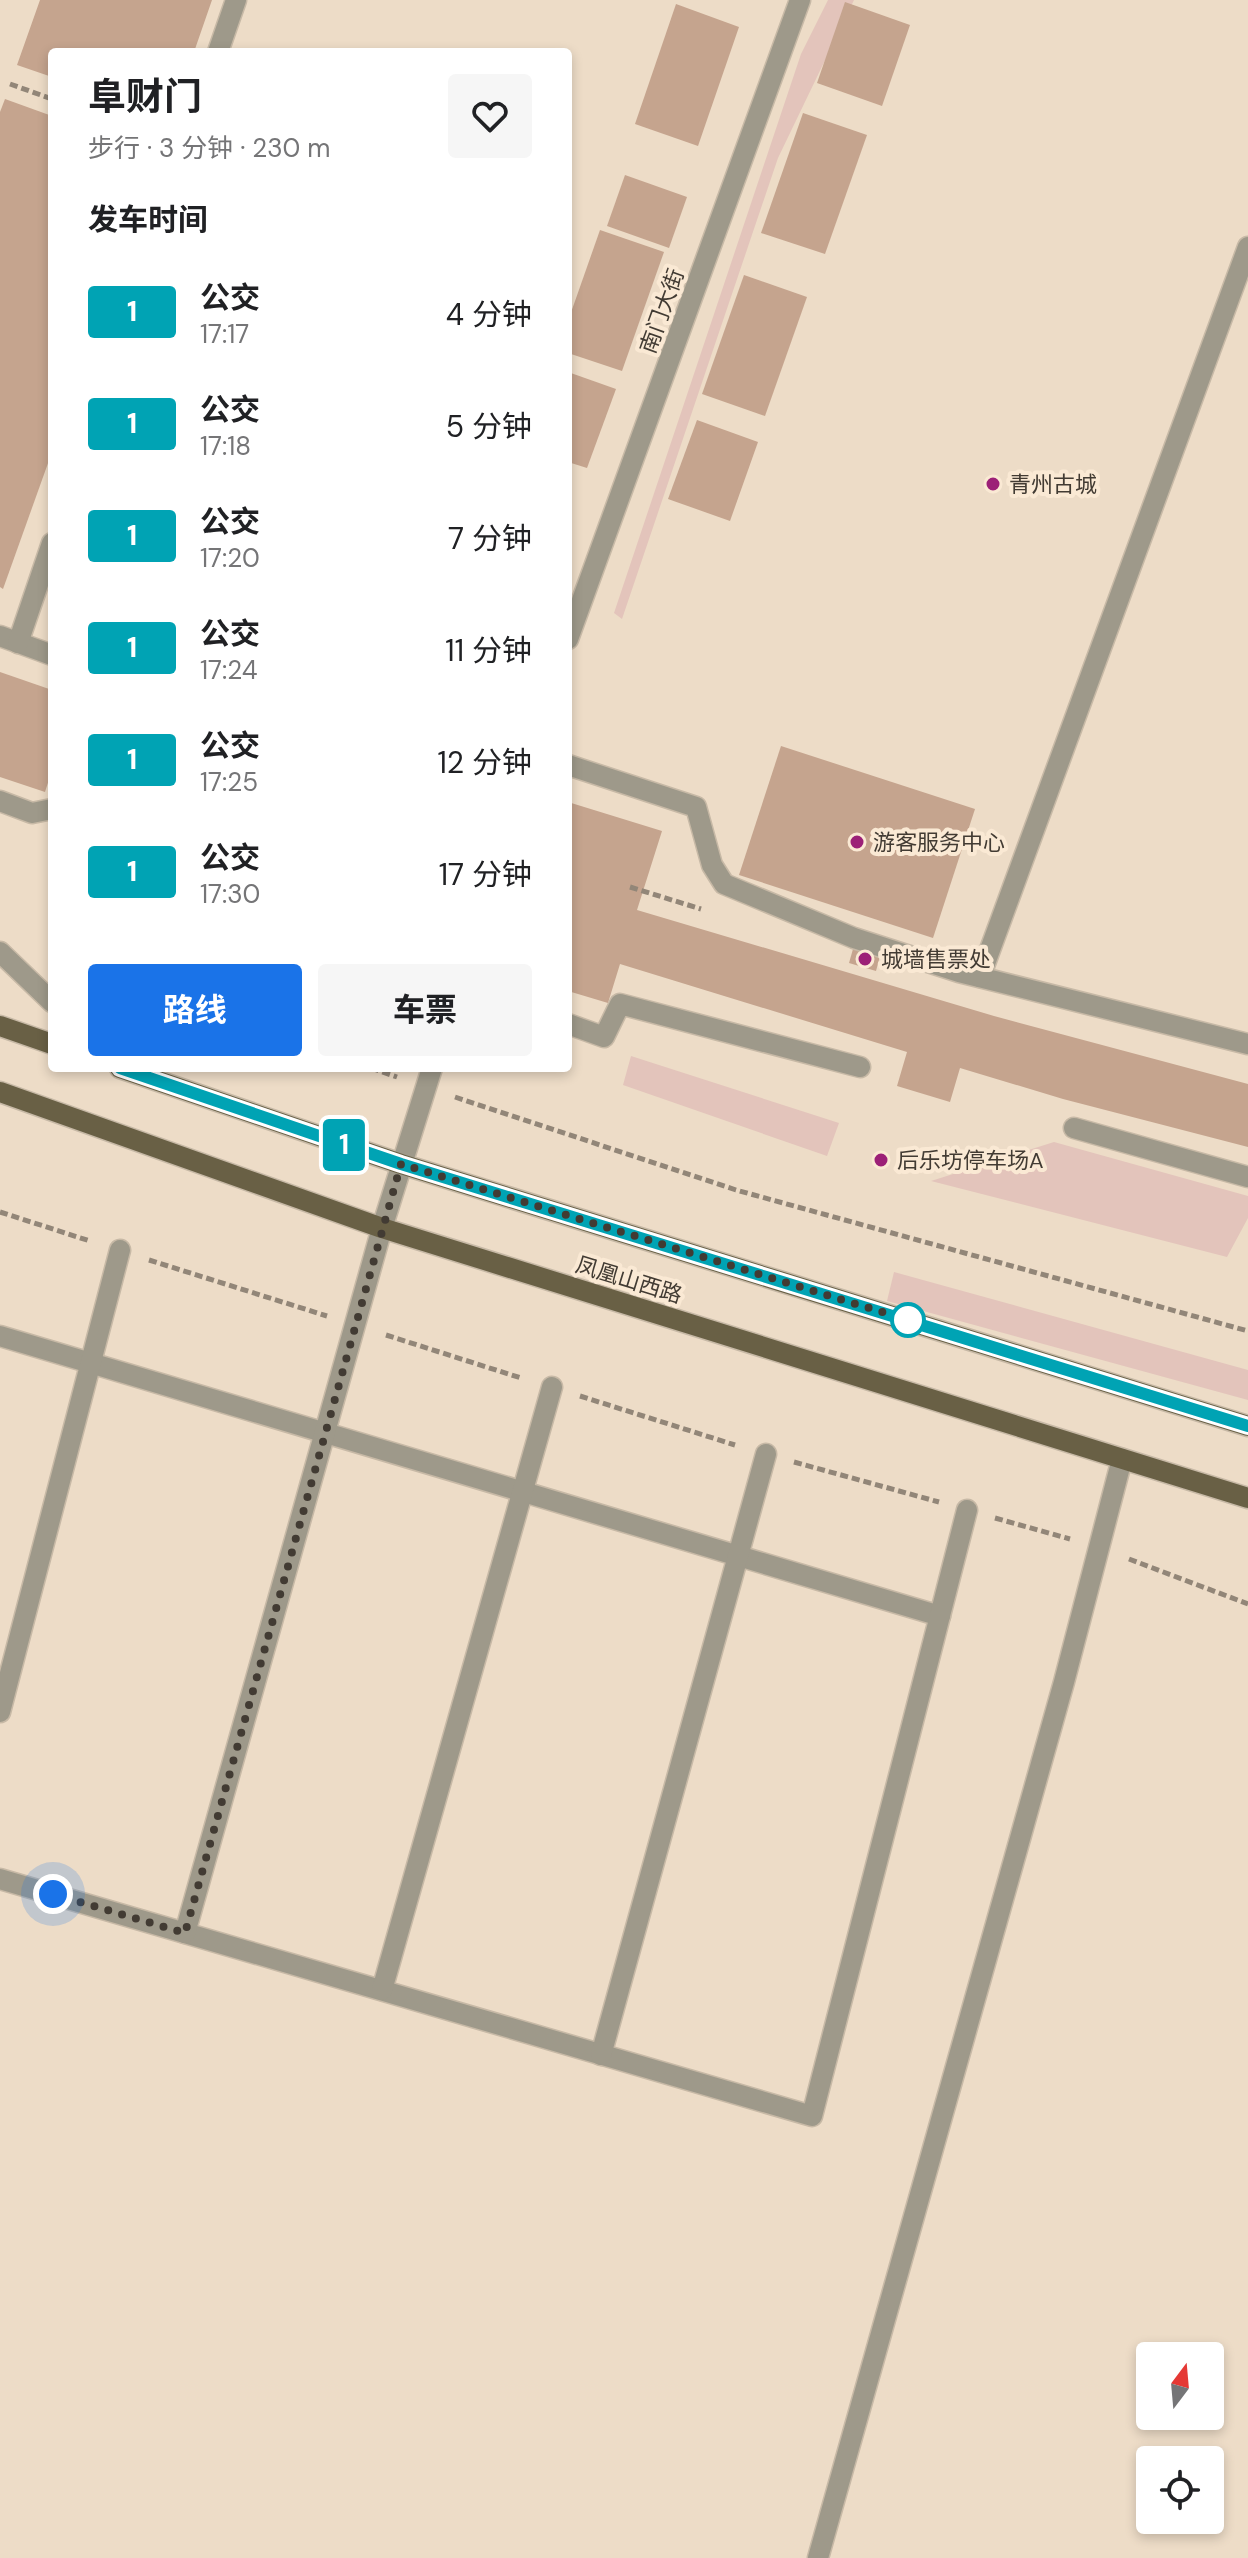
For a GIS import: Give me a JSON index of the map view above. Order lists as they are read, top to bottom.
{
  "streets": {
    "main road": ["凤凰山西路"],
    "street": ["南门大街"]
  },
  "places": [
    "青州古城",
    "游客服务中心",
    "城墙售票处",
    "后乐坊停车场A"
  ],
  "lines": ["bus line 1"],
  "north": "top",
  "page": {
    "on_map": "1",
    "heading": [
      ["阜财门", "步行 · 3 分钟 · 230 m"],
      "发车时间"
    ],
    "list": [
      {
        "mark": "1",
        "name": "公交",
        "note": "17:17",
        "value": "4 分钟"
      },
      {
        "mark": "1",
        "name": "公交",
        "note": "17:18",
        "value": "5 分钟"
      },
      {
        "mark": "1",
        "name": "公交",
        "note": "17:20",
        "value": "7 分钟"
      },
      {
        "mark": "1",
        "name": "公交",
        "note": "17:24",
        "value": "11 分钟"
      },
      {
        "mark": "1",
        "name": "公交",
        "note": "17:25",
        "value": "12 分钟"
      },
      {
        "mark": "1",
        "name": "公交",
        "note": "17:30",
        "value": "17 分钟"
      }
    ],
    "buttons": ["路线", "车票"]
  }
}
